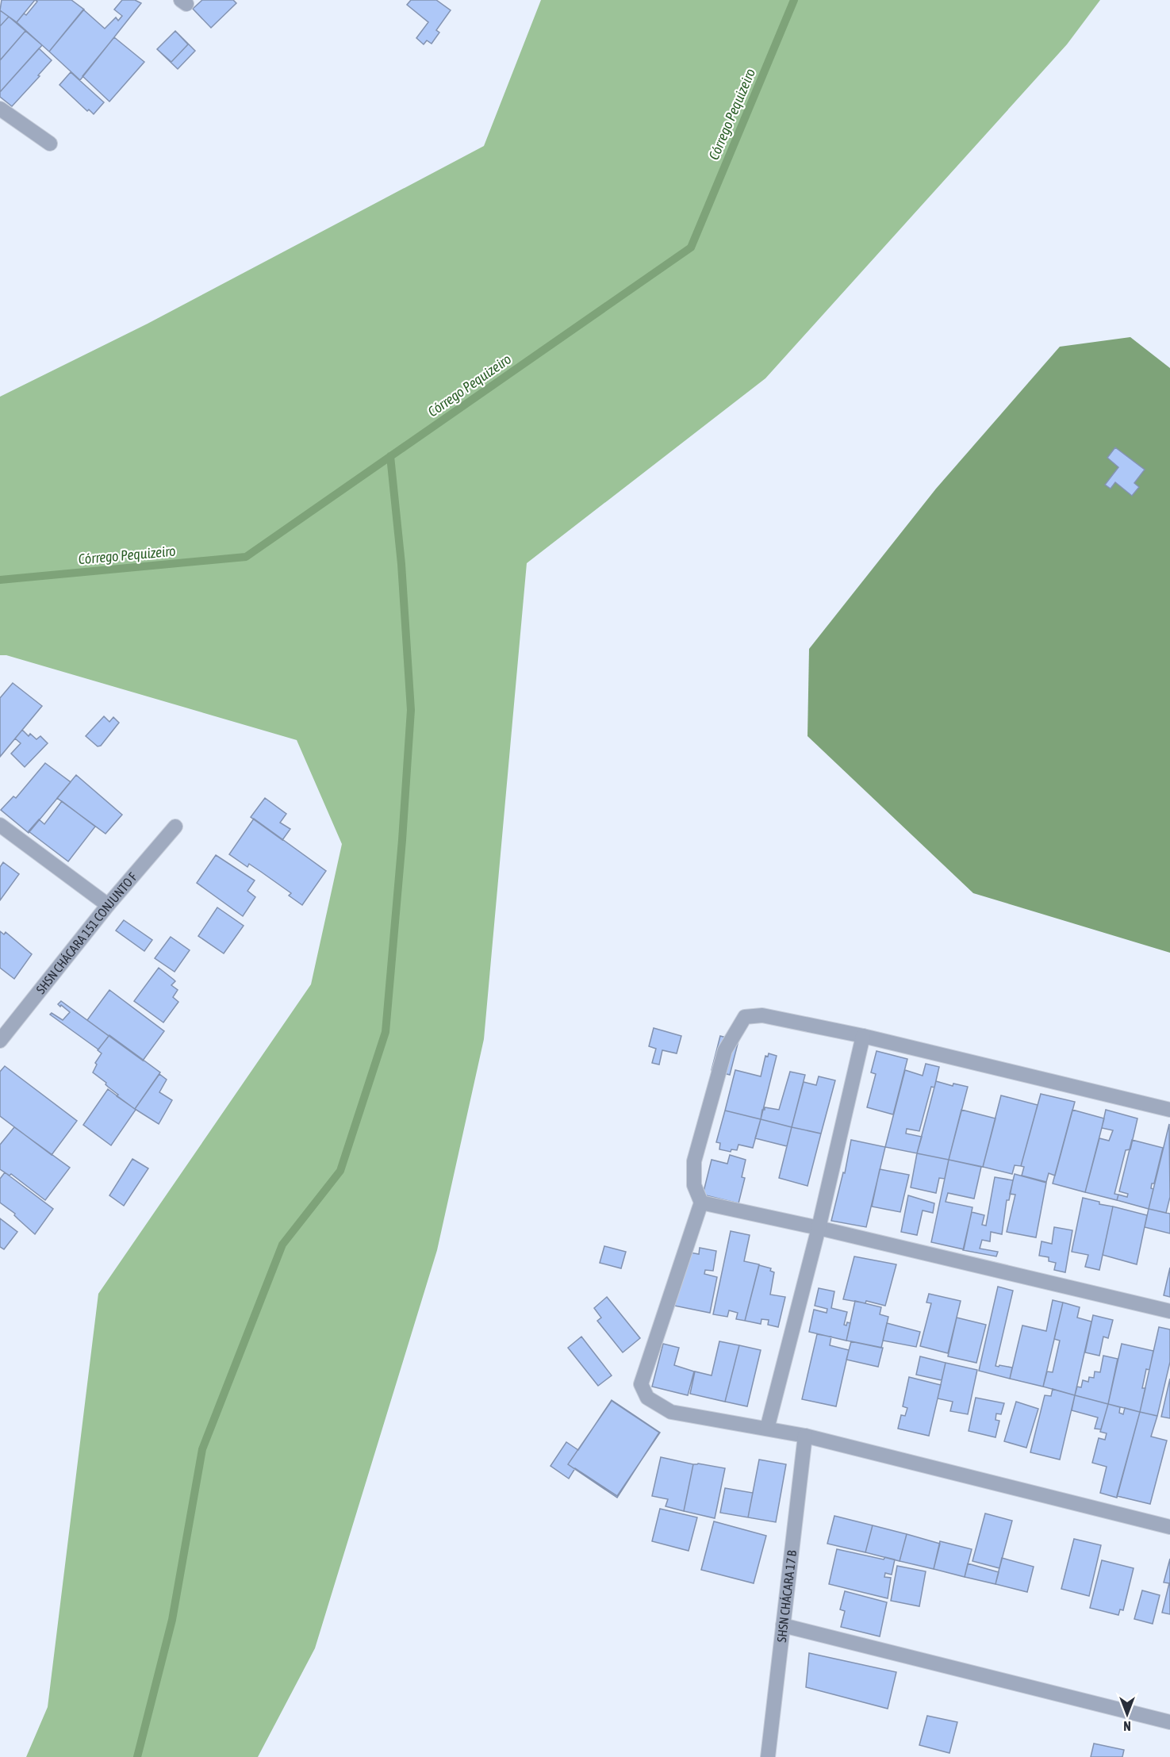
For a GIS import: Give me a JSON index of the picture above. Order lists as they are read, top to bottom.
{
  "streets": {
    "street": ["SHSN CHÁCARA 151 CONJUNTO F", "SHSN CHÁCARA 17 B"]
  },
  "water": ["Córrego Pequizeiro"],
  "north": "bottom"
}
